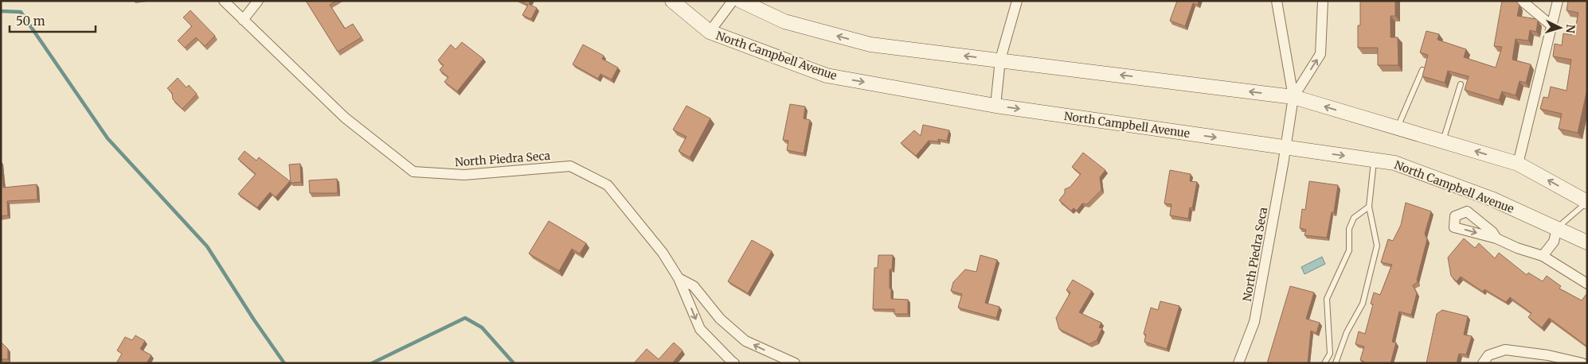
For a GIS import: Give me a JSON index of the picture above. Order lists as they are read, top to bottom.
{
  "streets": {
    "main road": ["North Campbell Avenue"],
    "street": ["North Piedra Seca"]
  },
  "crossings": [
    ["North Campbell Avenue", "North Piedra Seca"]
  ],
  "scale_bar": "50 m",
  "north": "right"
}
